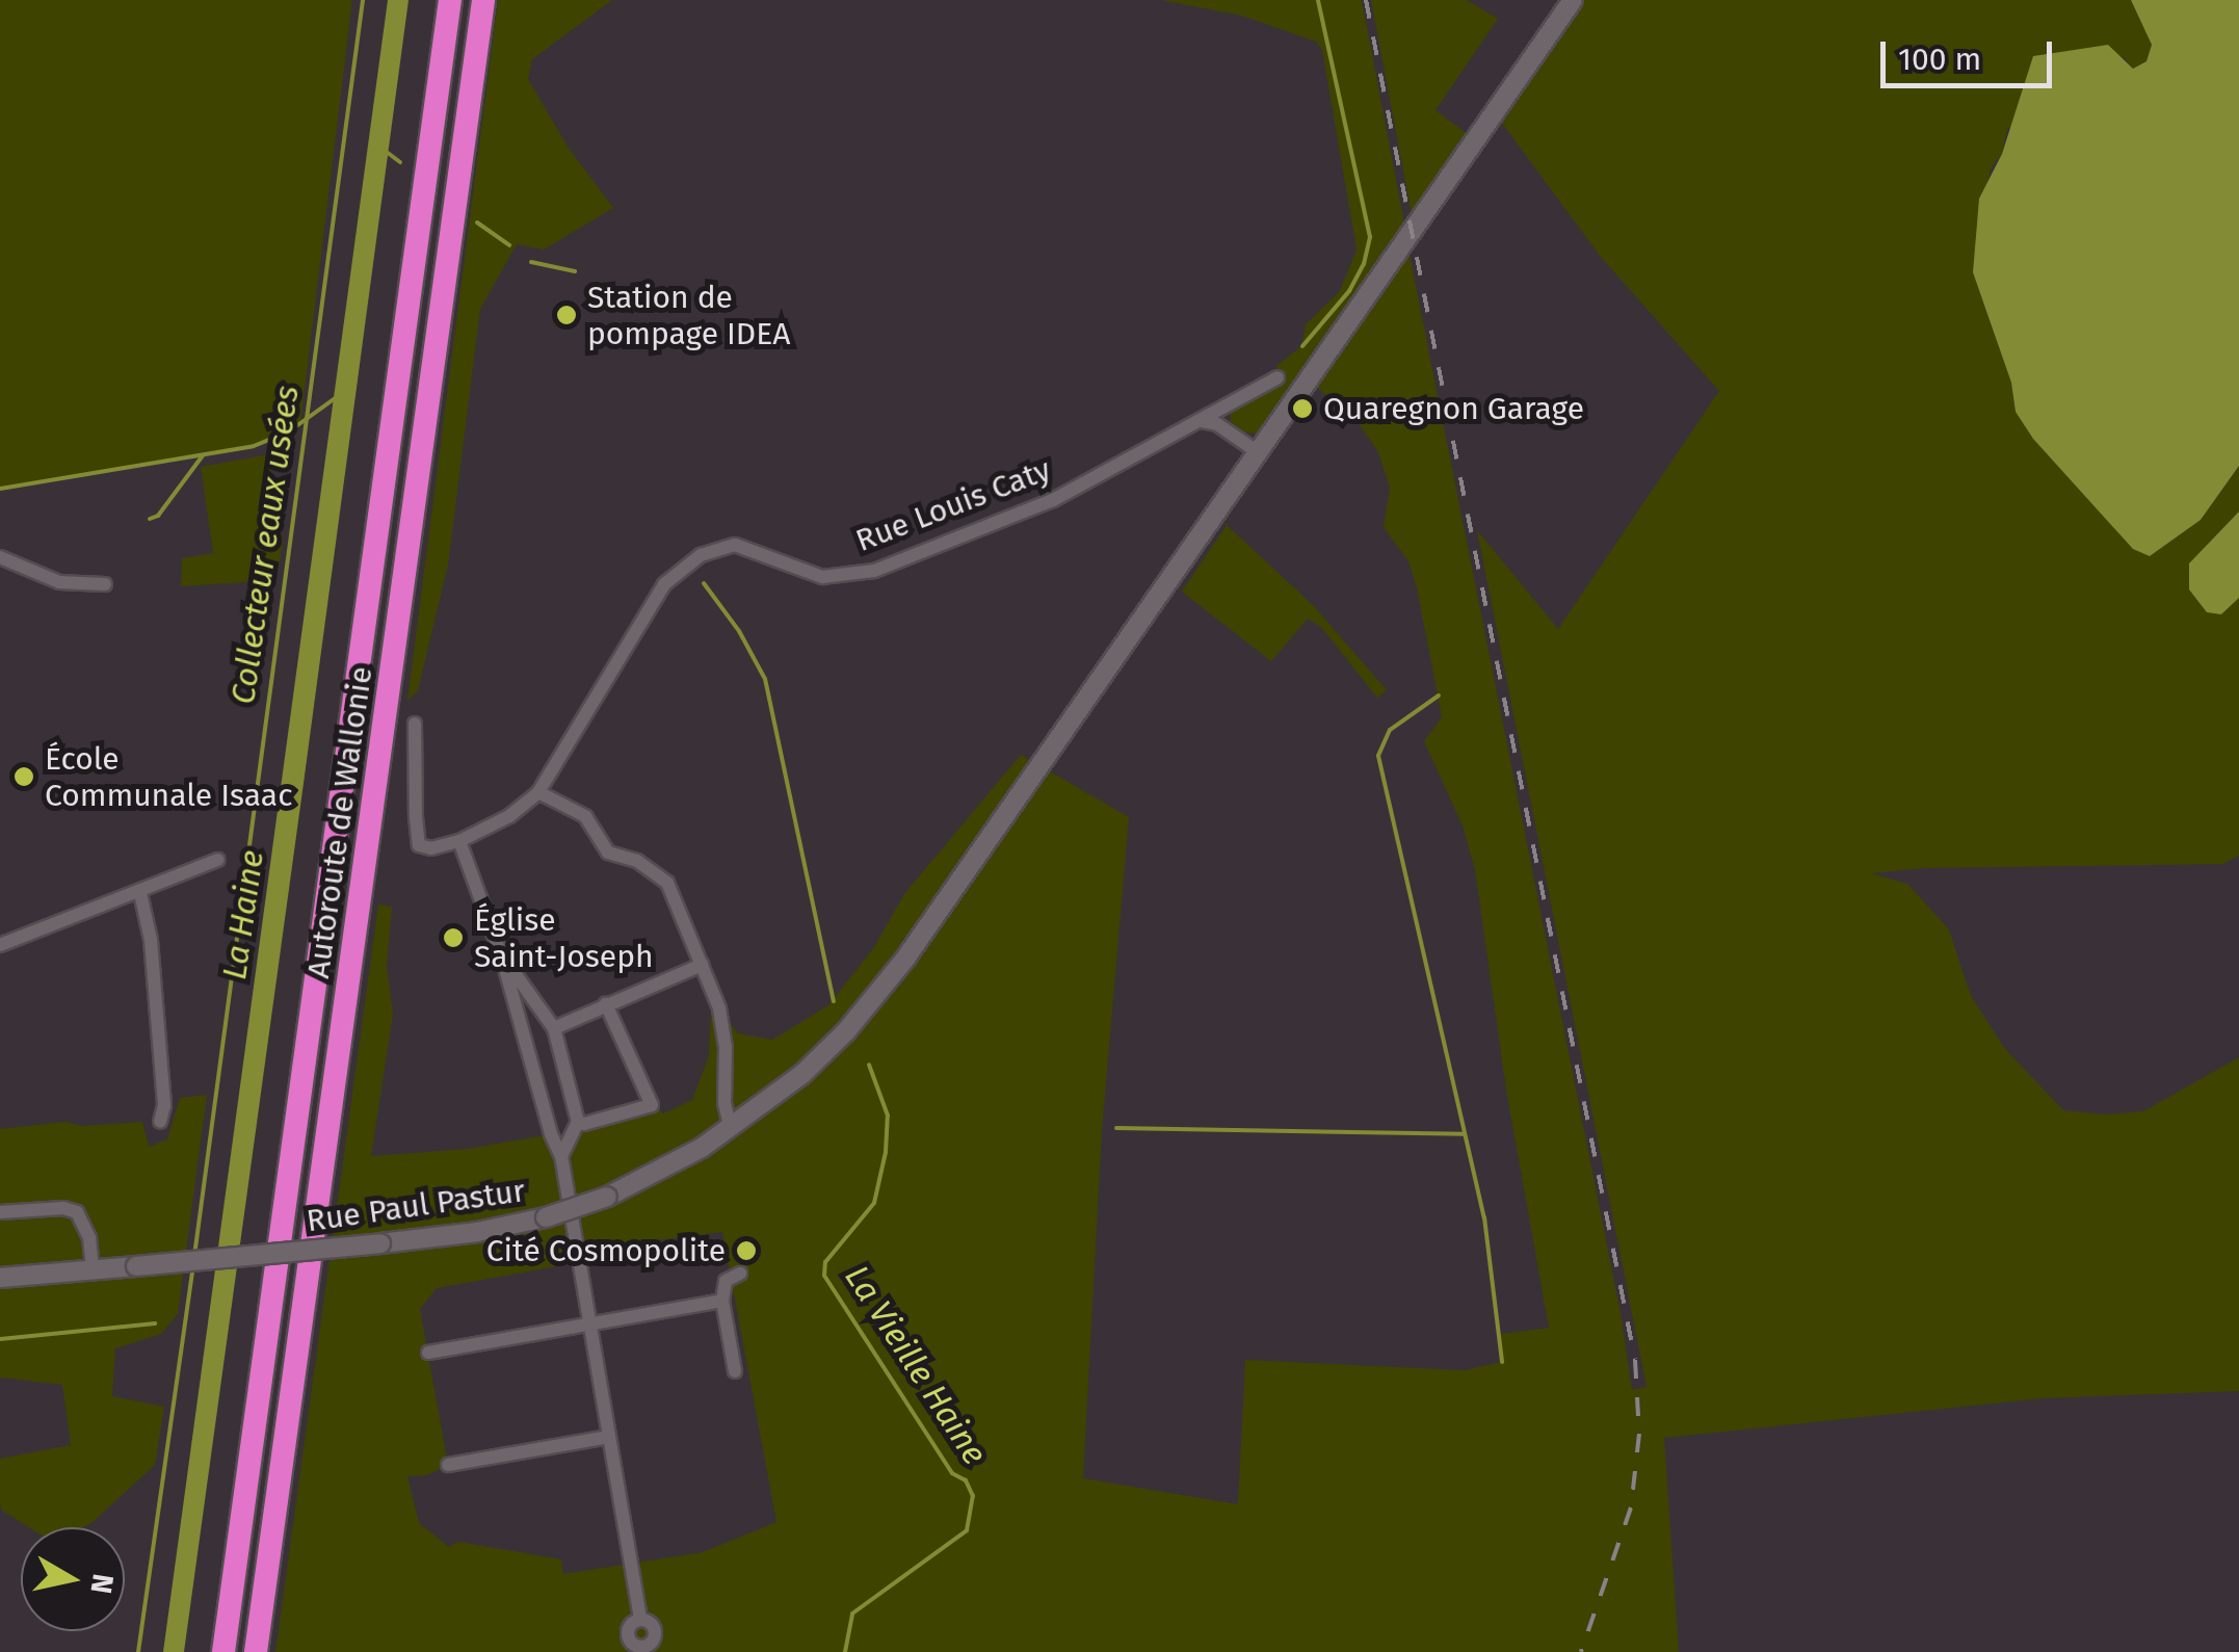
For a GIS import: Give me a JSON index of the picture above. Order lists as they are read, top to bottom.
{
  "streets": {
    "highway": ["Autoroute de Wallonie"],
    "main road": ["Rue Paul Pastur"],
    "street": ["Rue Louis Caty"]
  },
  "water": ["Collecteur eaux usées", "La Haine", "La Vieille Haine"],
  "places": [
    "Station de pompage IDEA",
    "Quaregnon Garage",
    "École Communale Isaac",
    "Église Saint-Joseph",
    "Cité Cosmopolite"
  ],
  "scale_bar": "100 m",
  "north": "right"
}
